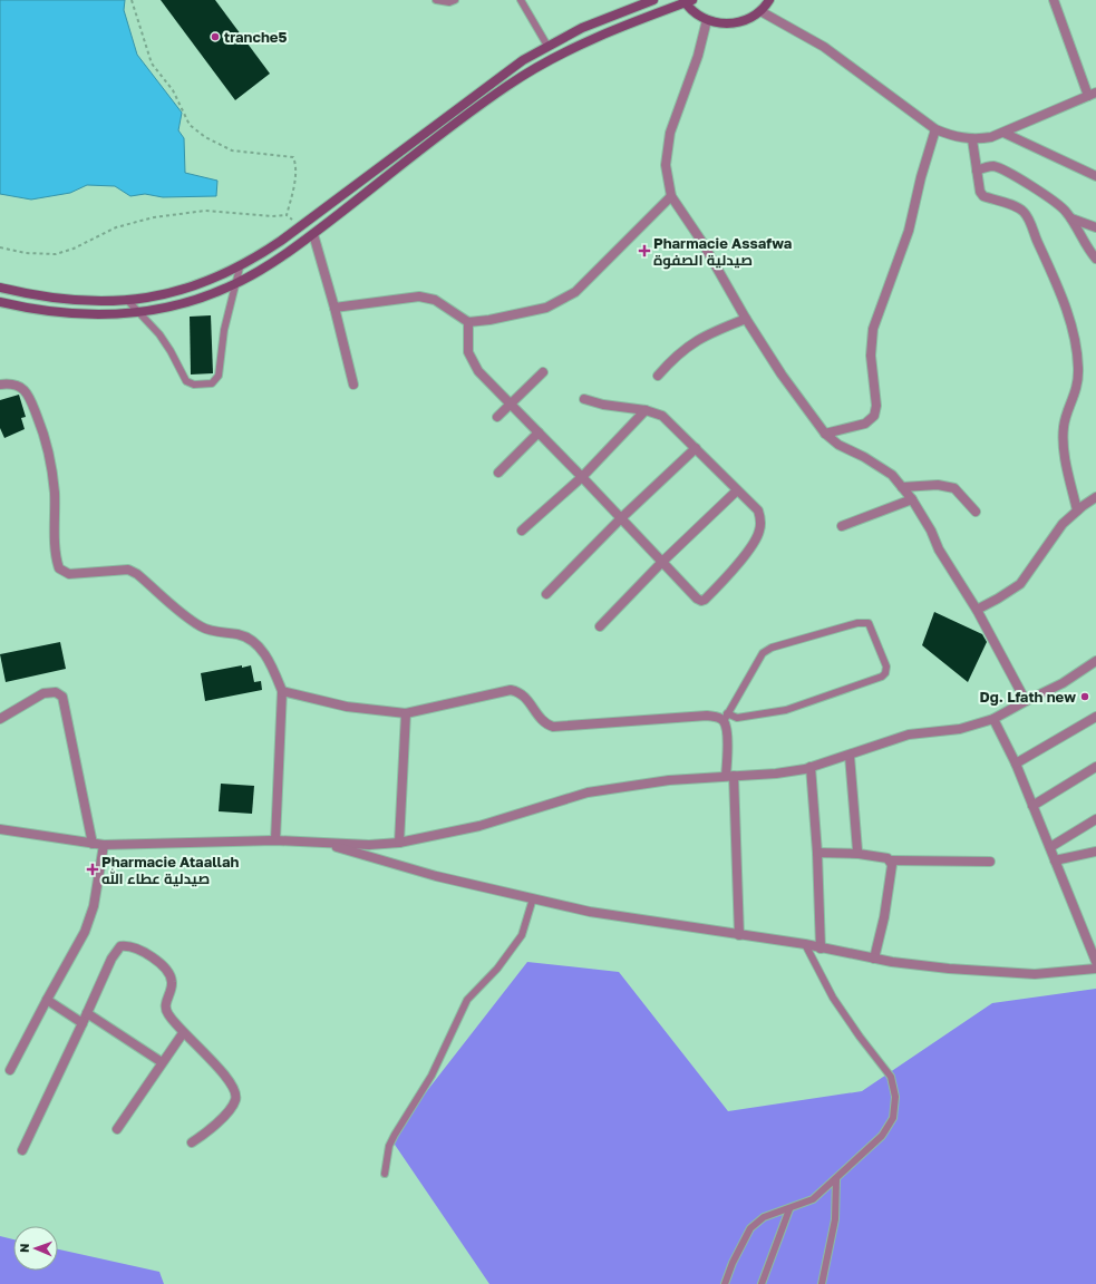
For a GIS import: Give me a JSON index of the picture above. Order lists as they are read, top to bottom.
{
  "places": {
    "other": ["tranche5", "Dg. Lfath new"],
    "health": ["Pharmacie Assafwa صيدلية الصفوة", "Pharmacie Ataallah صيدلية عطاء الله"]
  },
  "north": "left"
}
